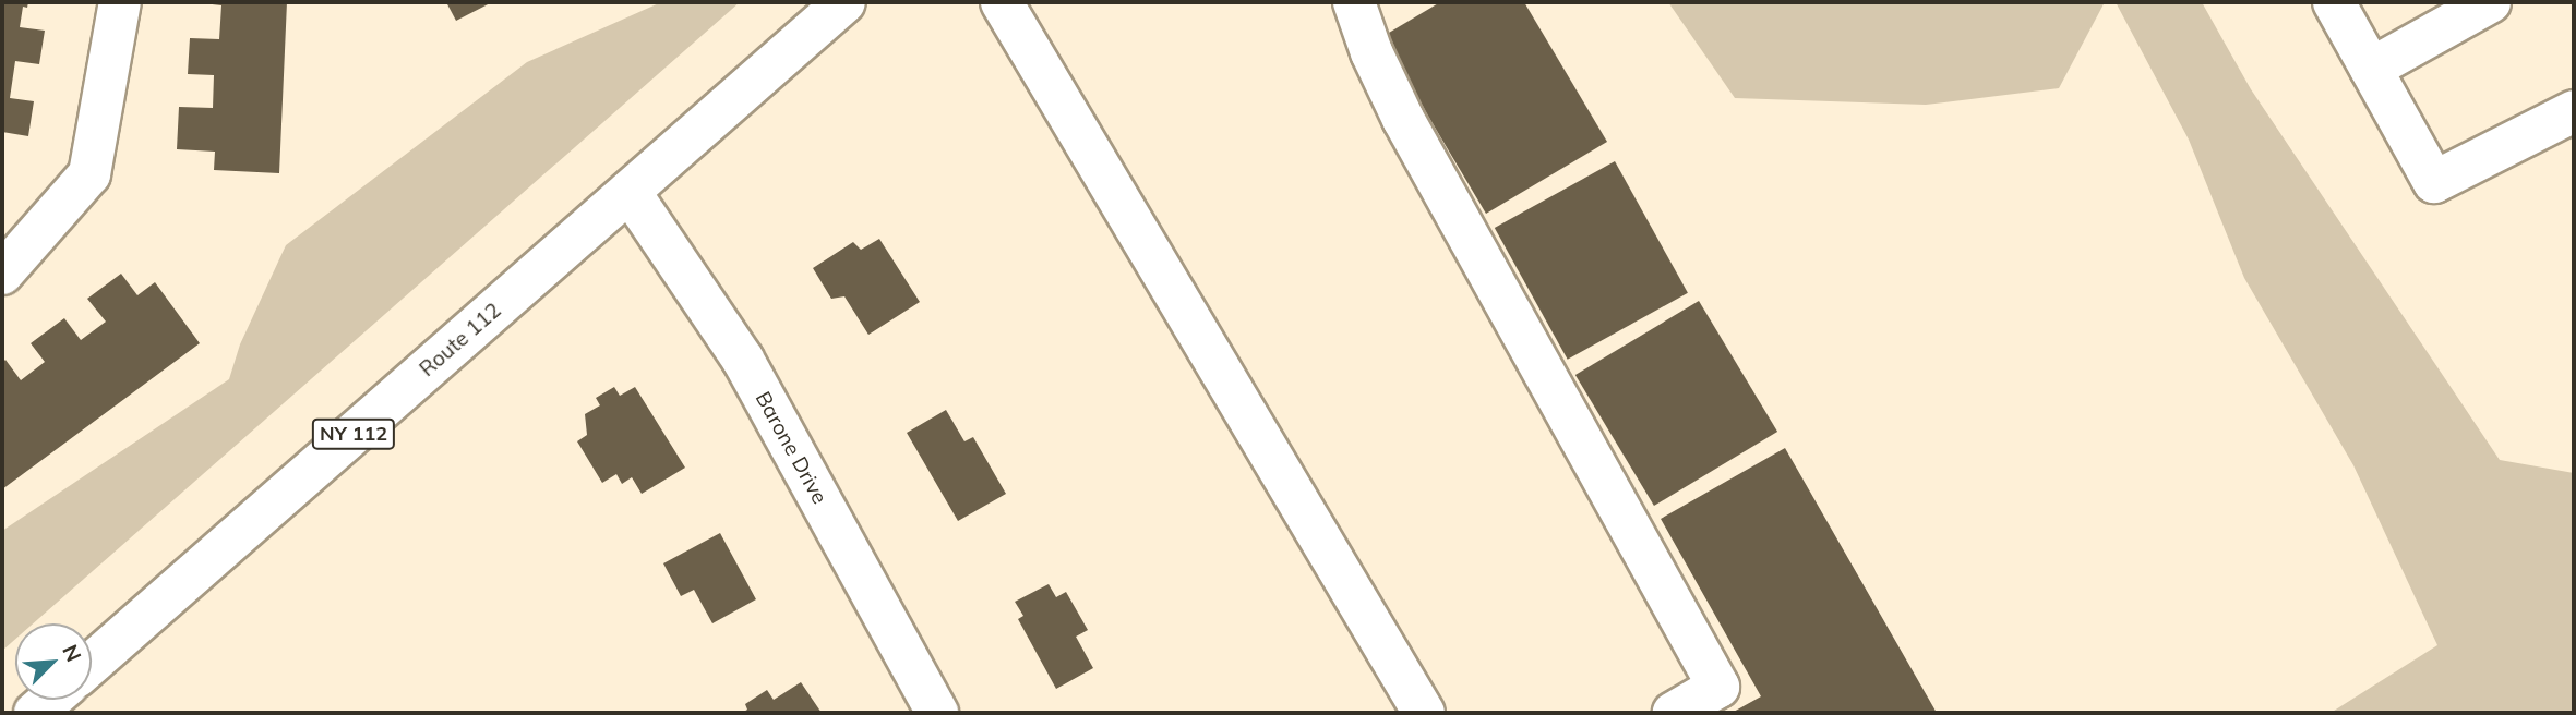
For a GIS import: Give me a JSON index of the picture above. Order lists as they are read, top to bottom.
{
  "streets": {
    "main road": ["Route 112", "NY 112", "Barone Drive"]
  },
  "crossings": [
    ["Route 112", "Barone Drive"]
  ],
  "north": "top right"
}
